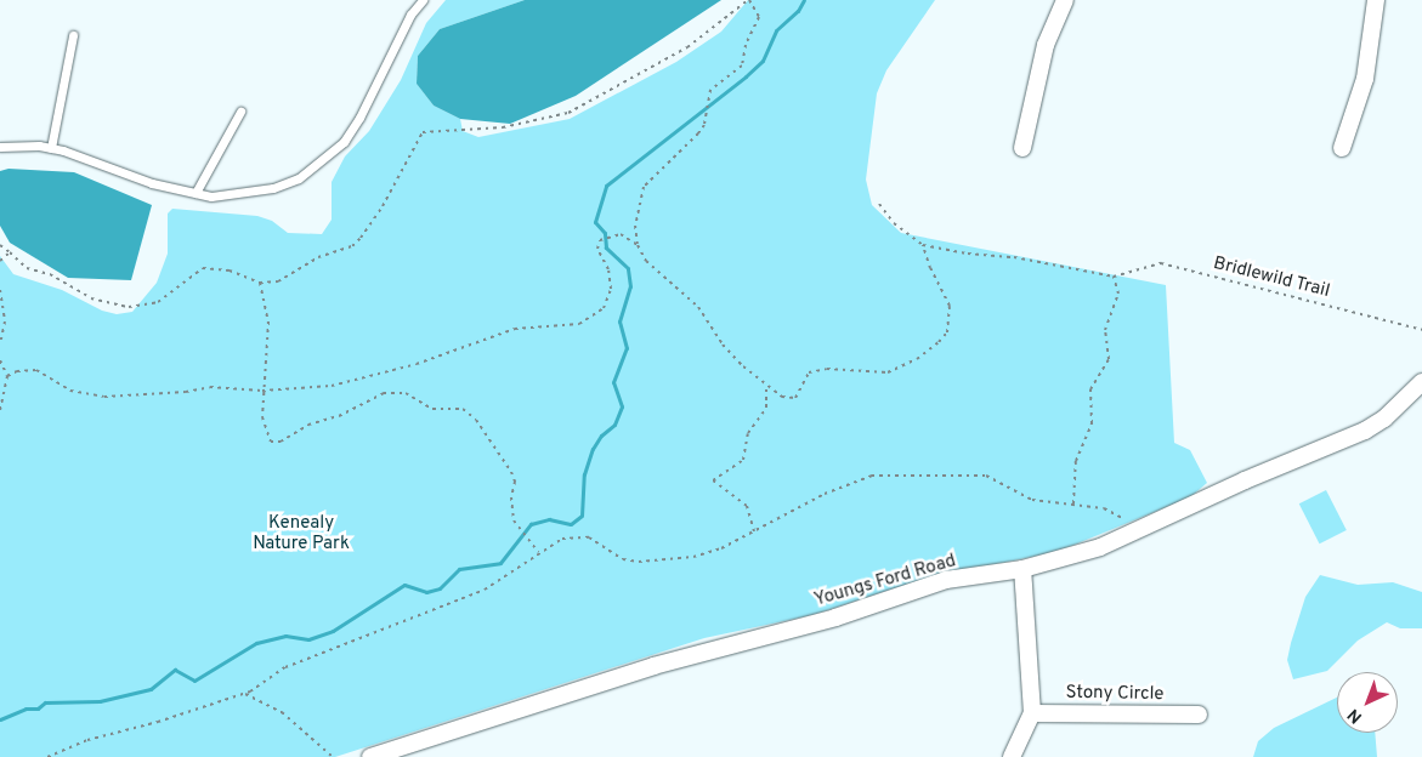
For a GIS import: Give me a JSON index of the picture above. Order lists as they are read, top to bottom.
{
  "streets": {
    "street": ["Youngs Ford Road", "Stony Circle"],
    "path": ["Bridlewild Trail"]
  },
  "parks": ["Kenealy Nature Park"],
  "north": "bottom left"
}
